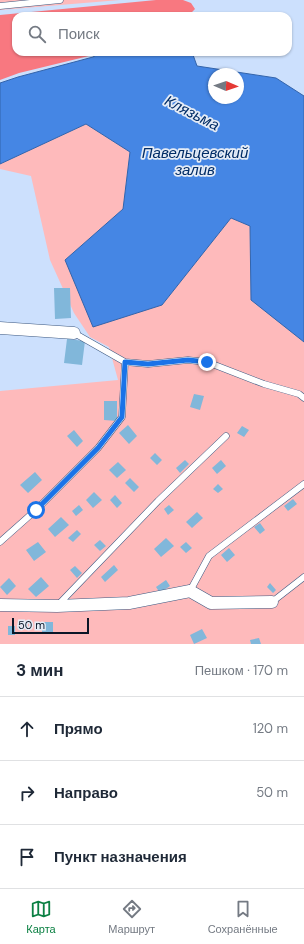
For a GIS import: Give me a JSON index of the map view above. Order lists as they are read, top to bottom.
{
  "water": ["Клязьма", "Павельцевский залив"],
  "scale_bar": "50 m",
  "north": "right",
  "page": {
    "search": "Поиск",
    "scale": "50 m",
    "heading": ["3 мин", "Пешком · 170 m"],
    "list": [
      ["Прямо", "120 m"],
      ["Направо", "50 m"],
      "Пункт назначения"
    ],
    "nav": ["Карта", "Маршрут", "Сохранённые"]
  }
}
